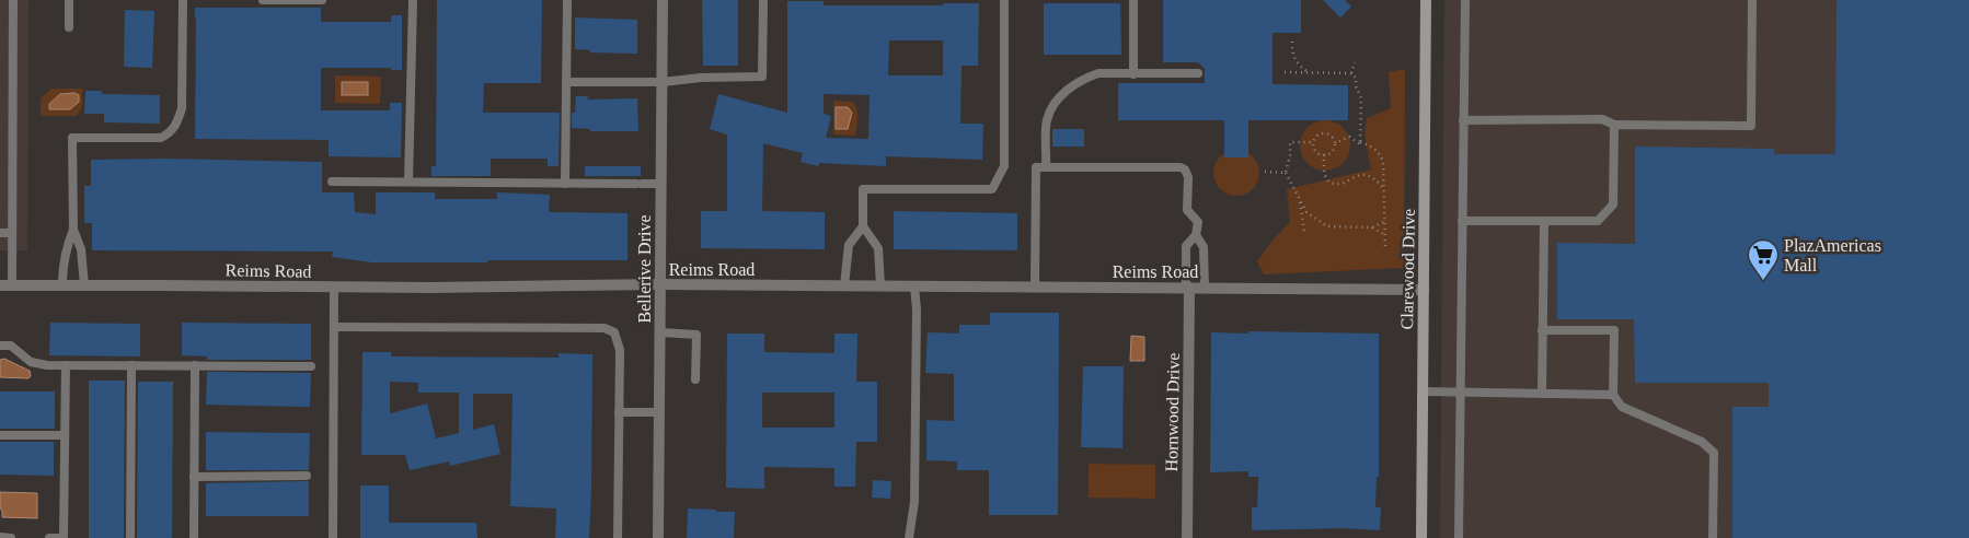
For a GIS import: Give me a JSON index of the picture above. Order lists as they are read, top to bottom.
{
  "streets": {
    "street": [
      "Bellerive Drive",
      "Reims Road",
      "Clarewood Drive",
      "Hornwood Drive"
    ]
  },
  "crossings": [
    ["Bellerive Drive", "Reims Road"],
    ["Reims Road", "Clarewood Drive"],
    ["Reims Road", "Hornwood Drive"]
  ],
  "places": {
    "supermarket": ["PlazAmericas Mall"]
  }
}
